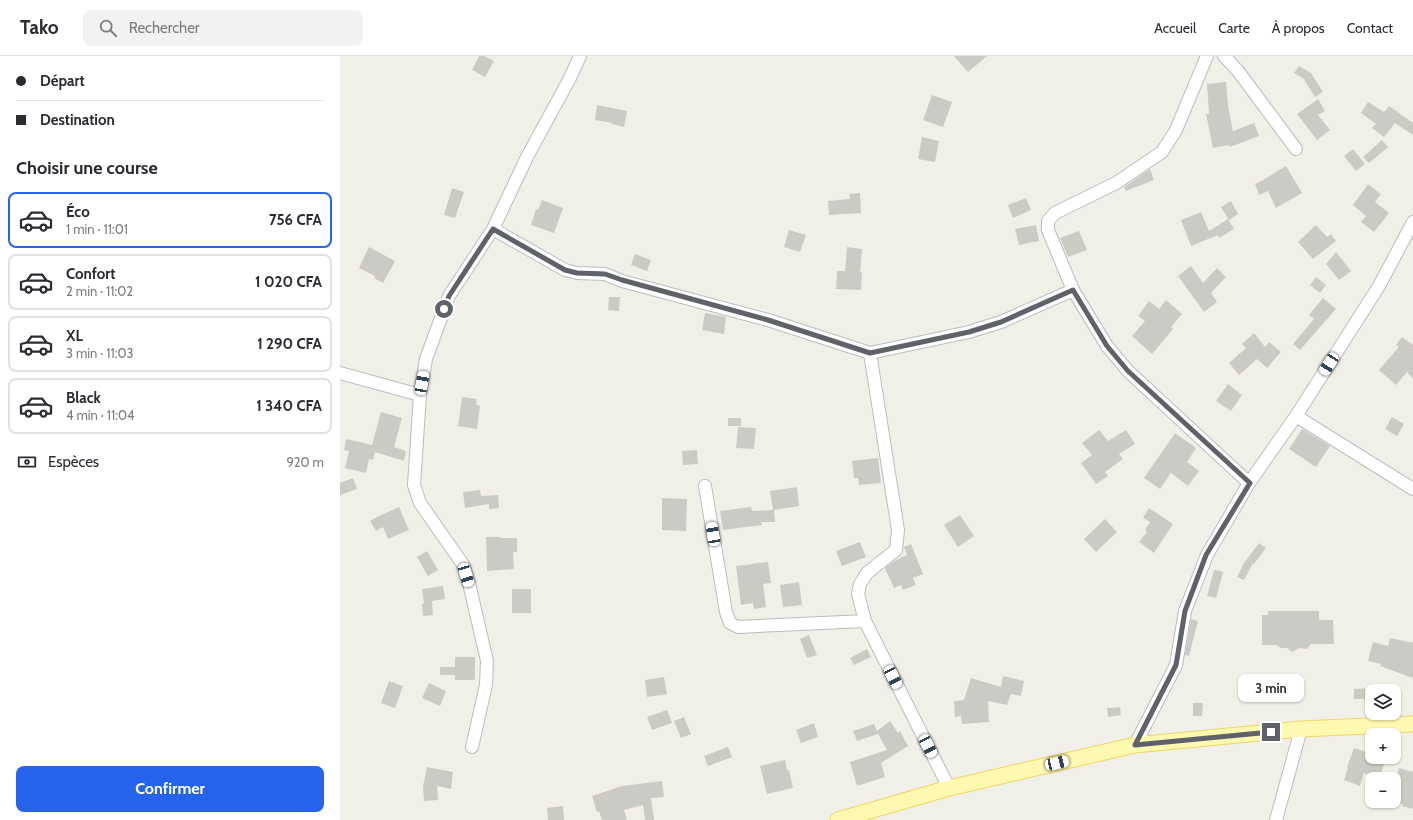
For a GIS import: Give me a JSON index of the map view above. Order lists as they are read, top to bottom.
{
  "page": {
    "header": "Tako",
    "search": "Rechercher",
    "nav": [
      "Accueil",
      "Carte",
      "À propos",
      "Contact"
    ],
    "banner": ["Départ", "Destination"],
    "heading": "Choisir une course",
    "list": [
      {
        "name": "Éco",
        "note": "1 min · 11:01",
        "value": "756 CFA"
      },
      {
        "name": "Confort",
        "note": "2 min · 11:02",
        "value": "1 020 CFA"
      },
      {
        "name": "XL",
        "note": "3 min · 11:03",
        "value": "1 290 CFA"
      },
      {
        "name": "Black",
        "note": "4 min · 11:04",
        "value": "1 340 CFA"
      }
    ],
    "pay": ["Espèces", "920 m"],
    "bubble": "3 min",
    "map_buttons": ["+", "−"],
    "buttons": "Confirmer"
  }
}
